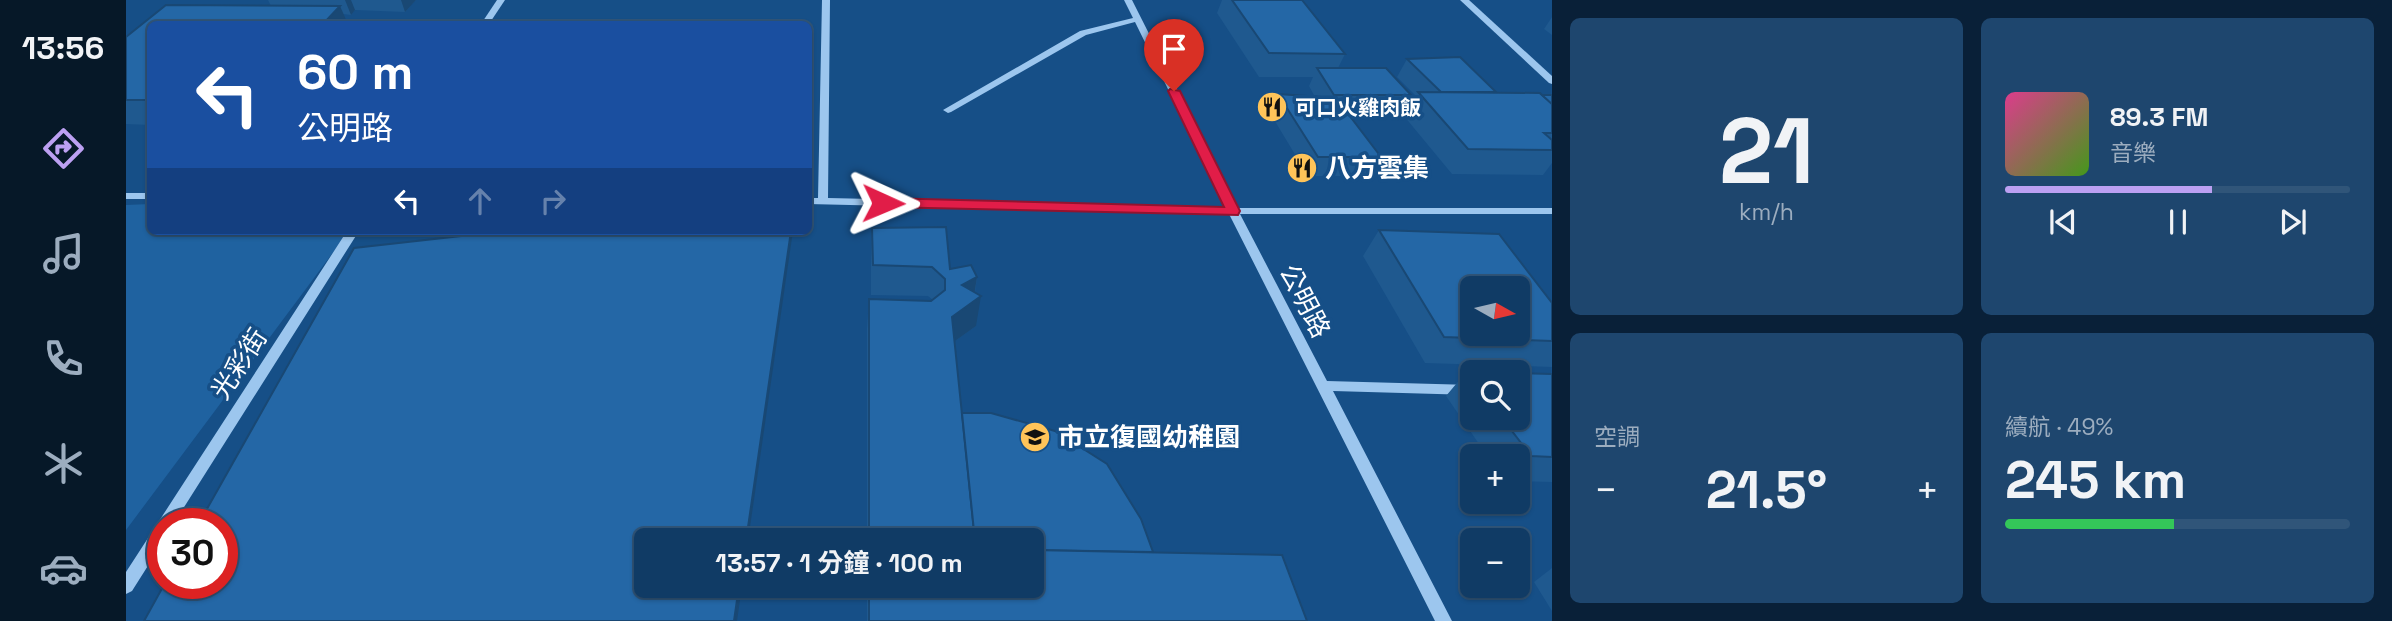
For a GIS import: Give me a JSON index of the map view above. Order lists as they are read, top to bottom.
{
  "streets": {
    "street": ["公明路", "光彩街"]
  },
  "places": {
    "restaurant": ["可口火雞肉飯", "八方雲集"],
    "school or university": ["市立復國幼稚園"]
  },
  "north": "right",
  "page": {
    "tabs": "13:56",
    "tile": [
      ["21", "km/h"],
      "空調",
      ["續航 · 49%", "245 km"]
    ],
    "turn": ["60 m", "公明路"],
    "song": ["89.3 FM", "音樂"],
    "map_buttons": ["+", "−"],
    "heat": ["−", "21.5°", "+"],
    "limit": "30",
    "trip": "13:57 · 1 分鐘 · 100 m"
  }
}
